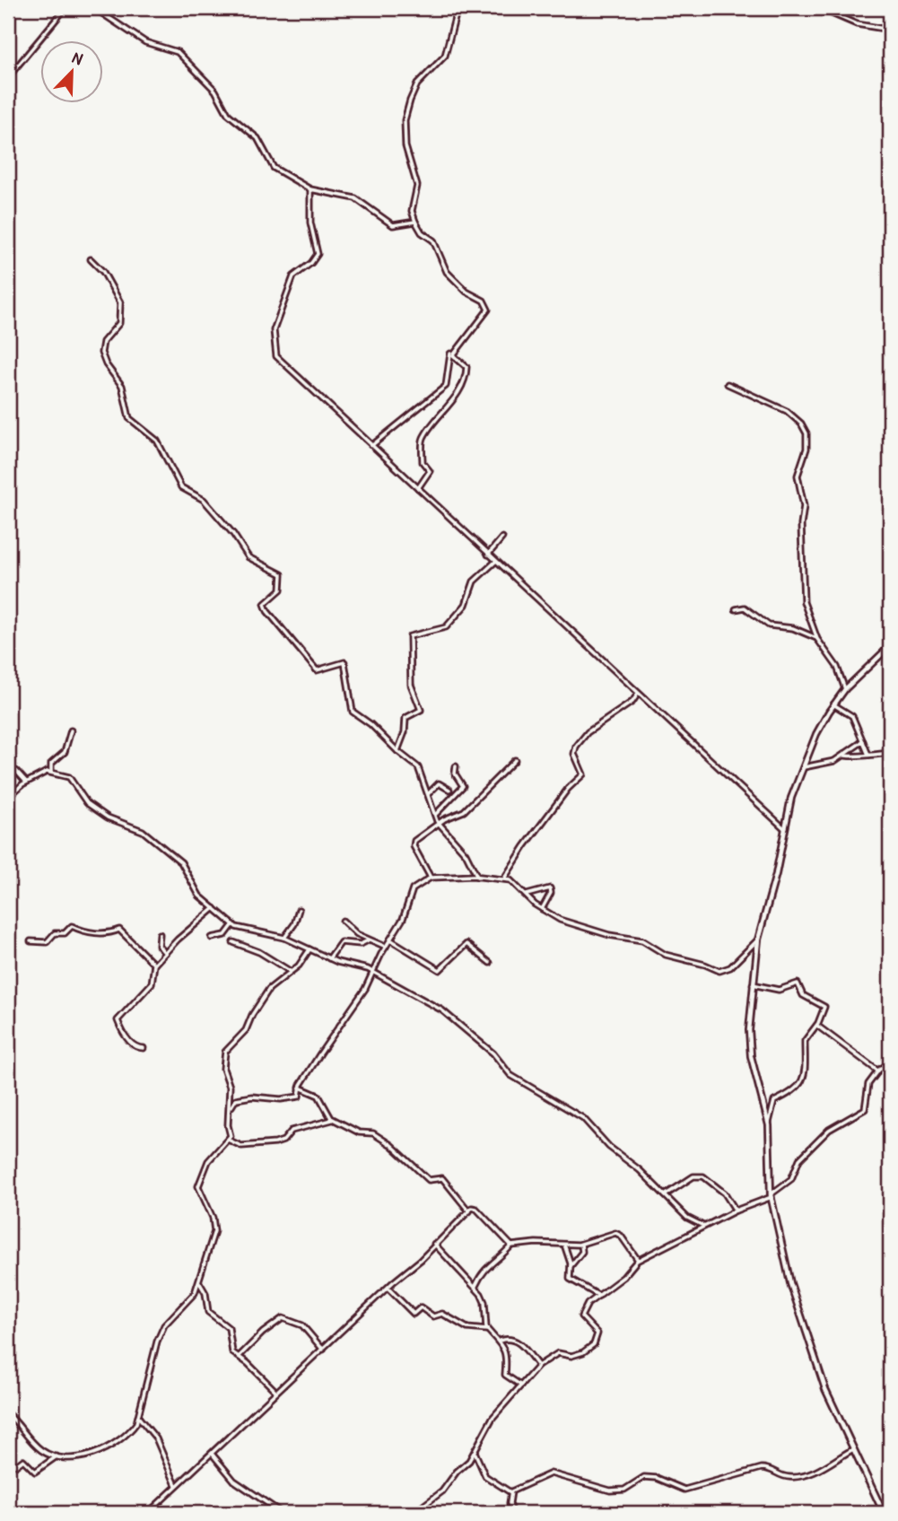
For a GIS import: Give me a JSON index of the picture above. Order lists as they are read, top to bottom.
{
  "north": "top right"
}
